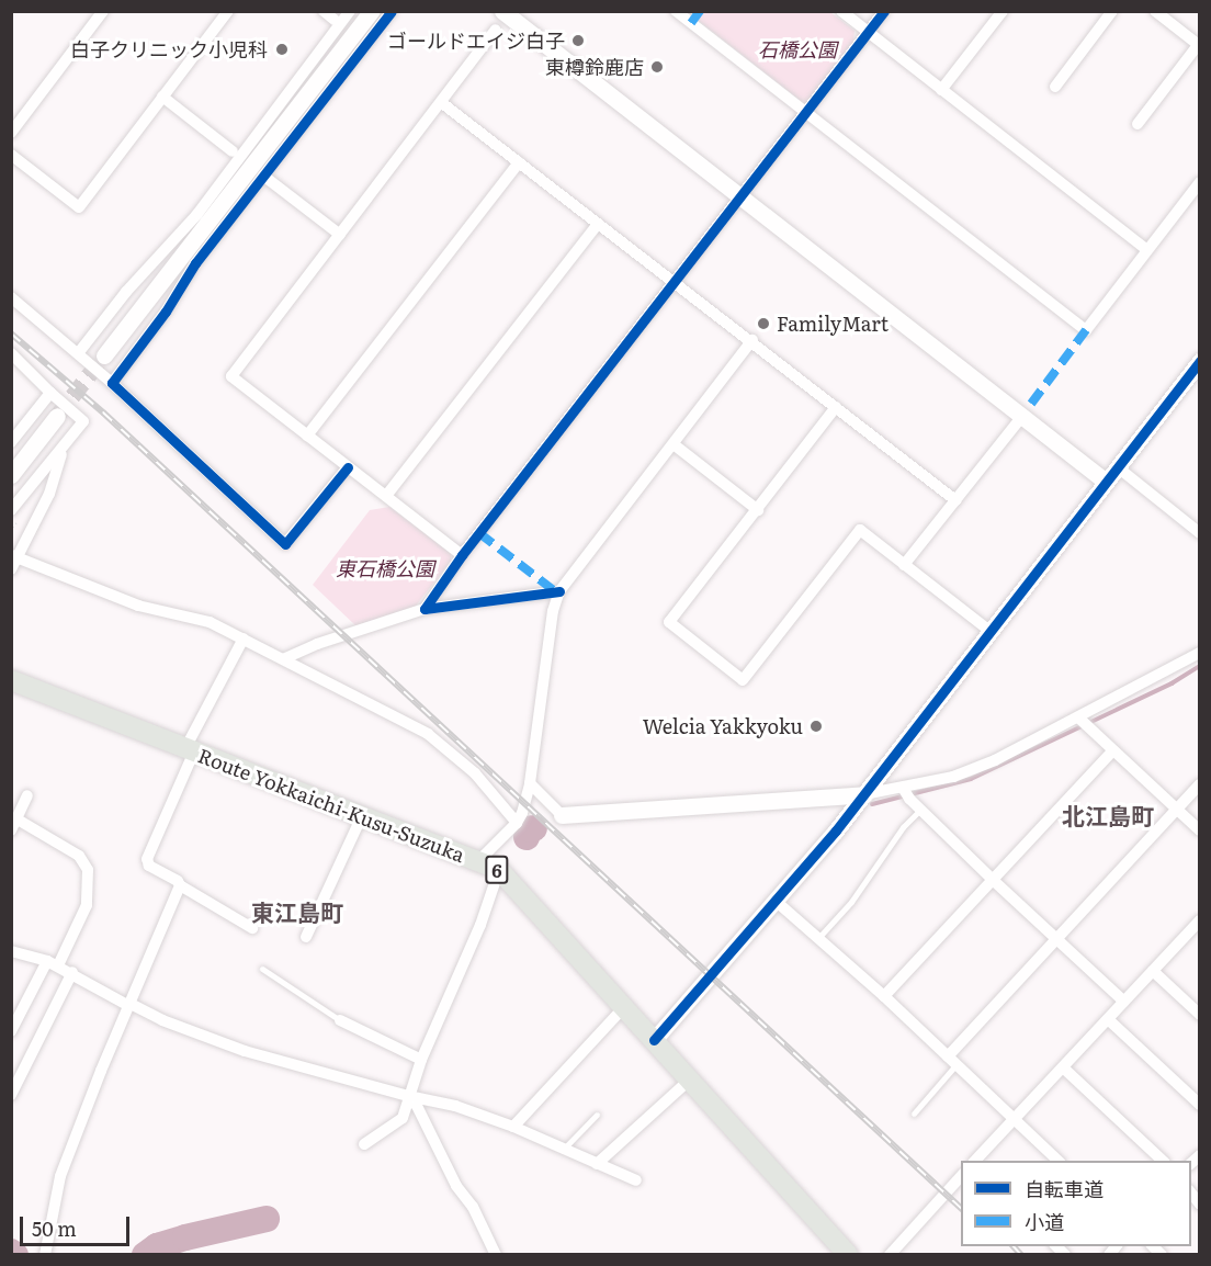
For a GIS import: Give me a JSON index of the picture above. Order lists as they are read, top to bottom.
{
  "streets": {
    "main road": ["Route Yokkaichi-Kusu-Suzuka", "6"]
  },
  "districts": ["北江島町", "東江島町"],
  "parks": ["石橋公園", "東石橋公園"],
  "places": [
    "ゴールドエイジ白子",
    "白子クリニック小児科",
    "東樽鈴鹿店",
    "FamilyMart",
    "Welcia Yakkyoku"
  ],
  "legend": ["自転車道", "小道"],
  "scale_bar": "50 m"
}
